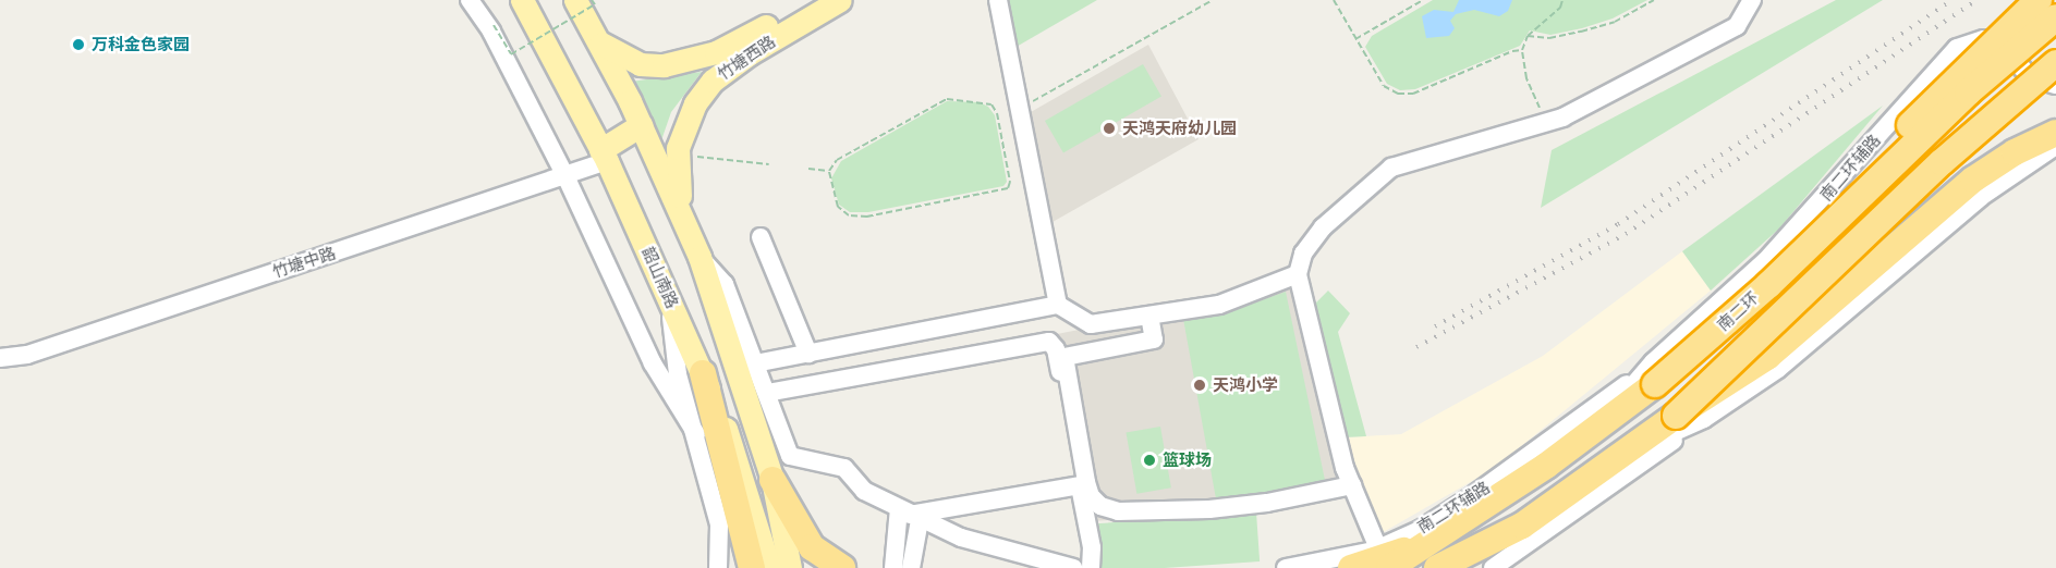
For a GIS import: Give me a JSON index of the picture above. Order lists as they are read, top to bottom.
{
  "streets": {
    "highway": ["南二环"],
    "main road": ["竹塘西路", "韶山南路"],
    "street": ["南二环辅路", "竹塘中路"]
  },
  "crossings": [
    ["南二环辅路", "南二环"],
    ["竹塘中路", "韶山南路"]
  ],
  "places": [
    "万科金色家园",
    "天鸿天府幼儿园",
    "天鸿小学",
    "篮球场"
  ]
}
